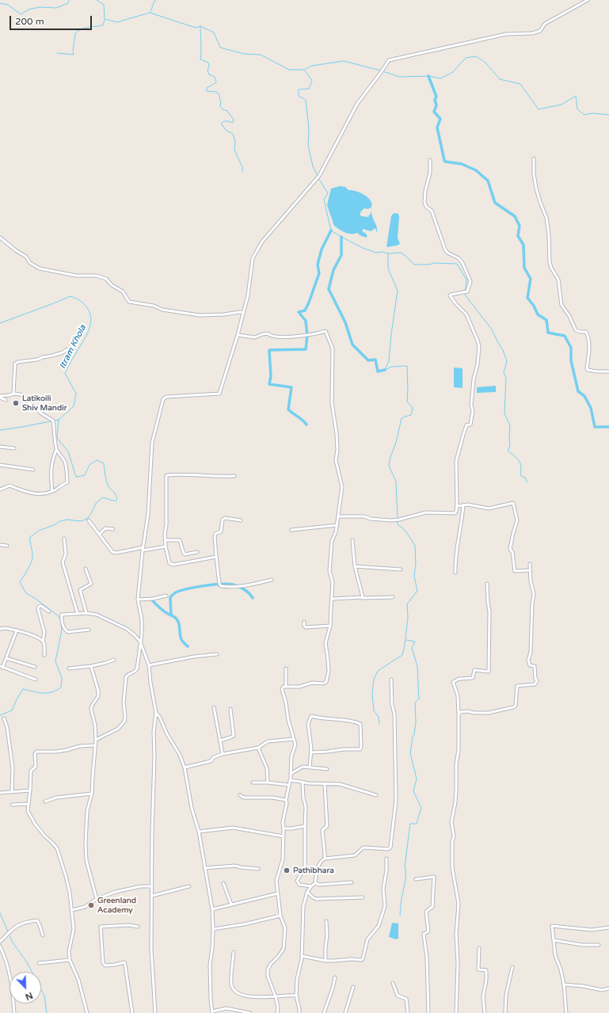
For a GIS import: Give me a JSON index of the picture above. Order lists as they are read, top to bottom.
{
  "water": ["Itram Khola"],
  "places": ["Latikoili Shiv Mandir", "Pathibhara", "Greenland Academy"],
  "scale_bar": "200 m",
  "north": "bottom right"
}
